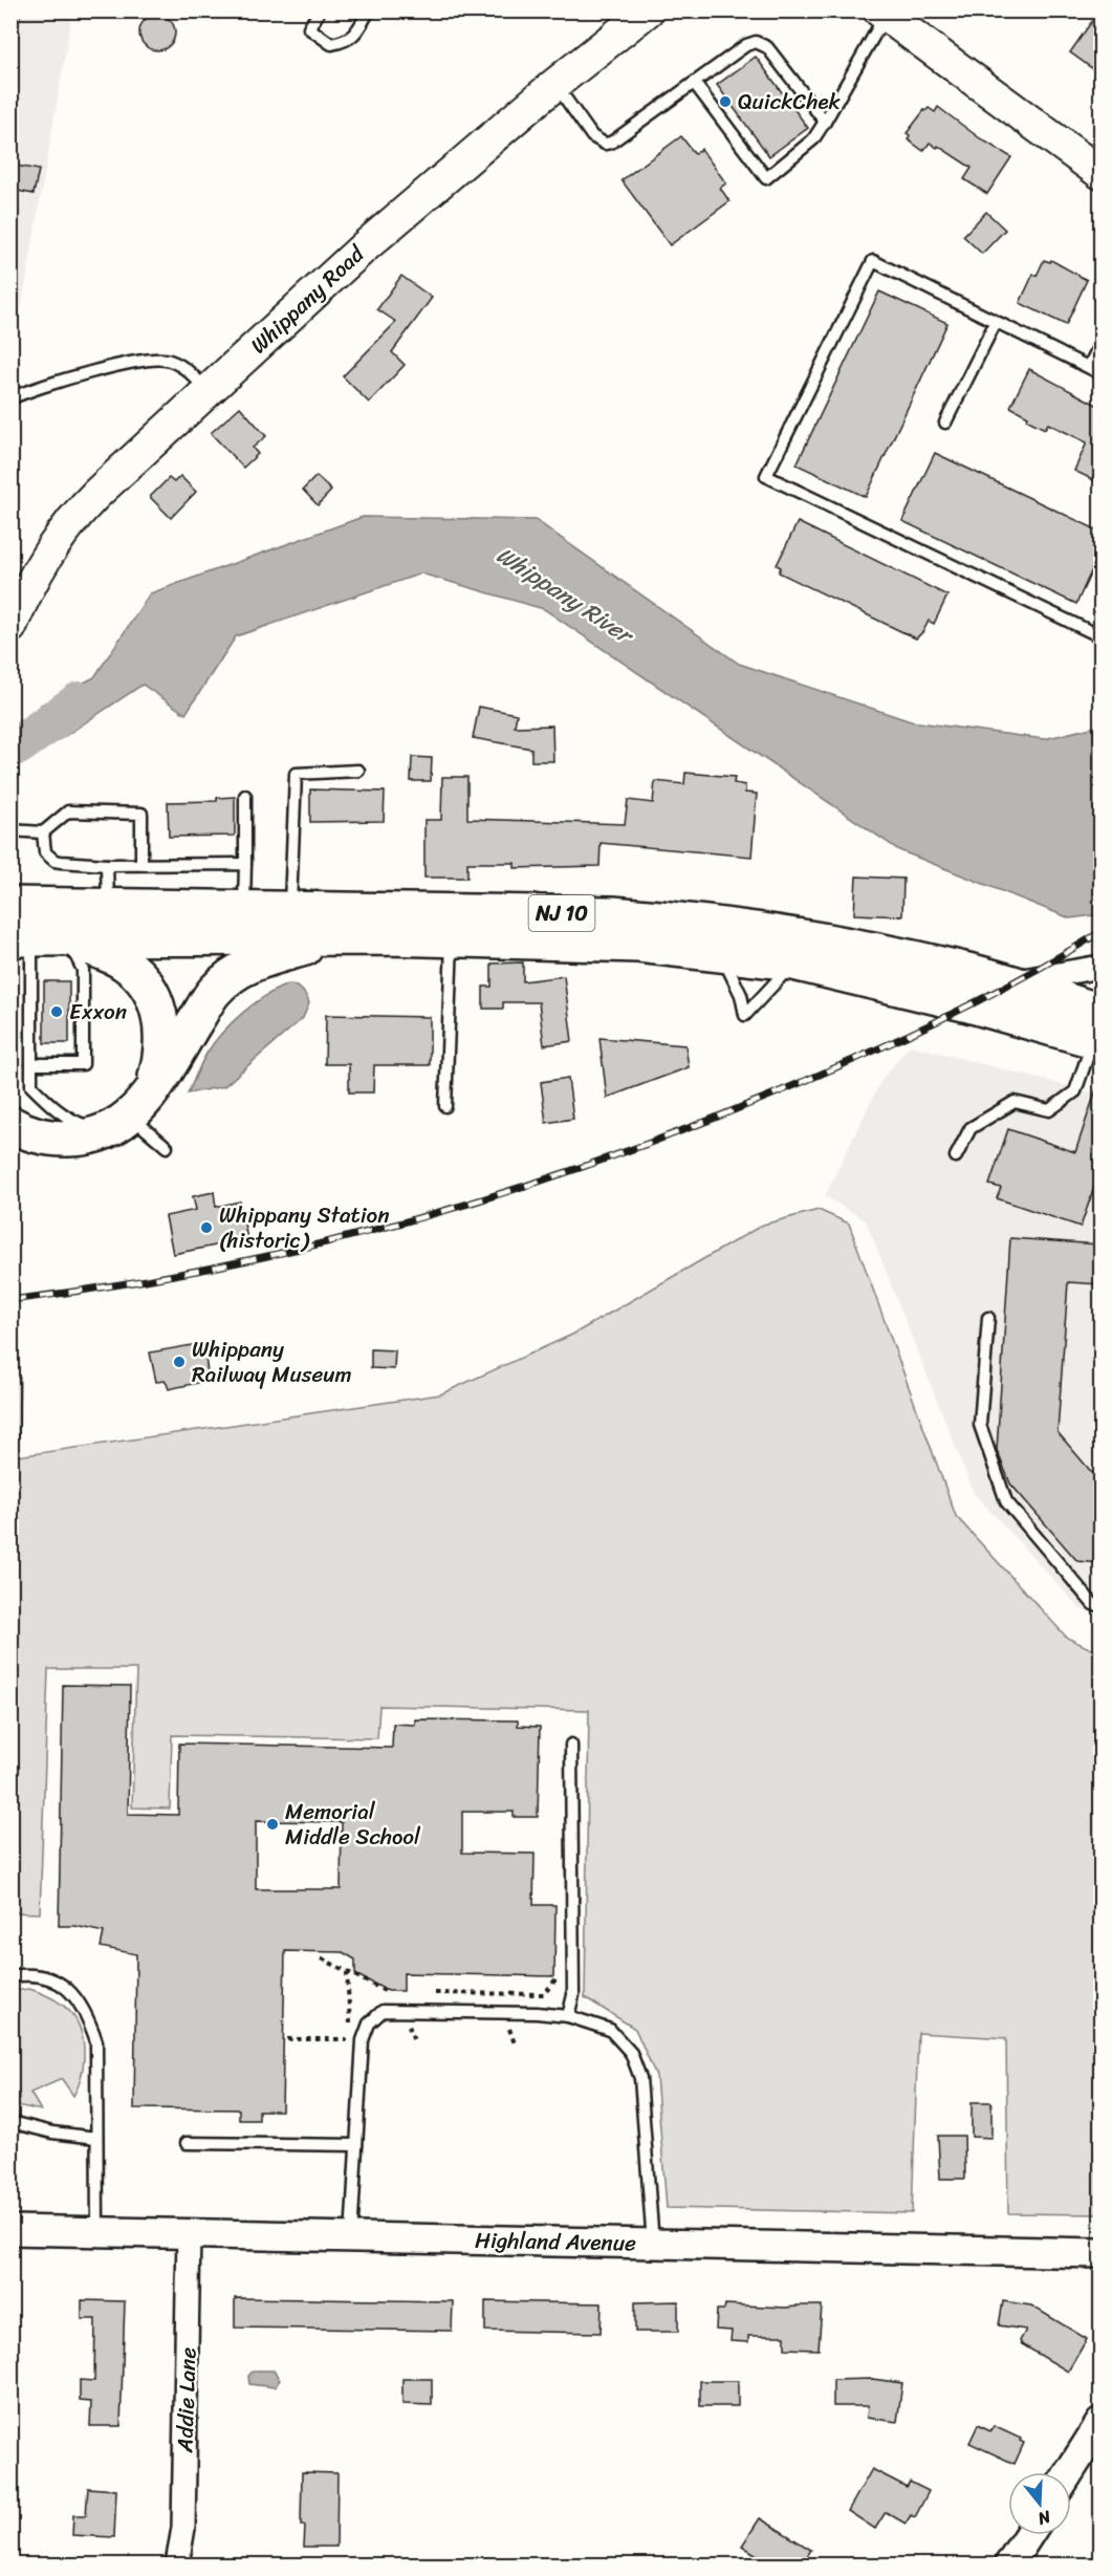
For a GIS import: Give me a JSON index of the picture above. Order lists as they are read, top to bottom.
{
  "streets": {
    "main road": ["Whippany Road", "NJ 10"],
    "street": ["Highland Avenue", "Addie Lane"]
  },
  "crossings": [
    ["Highland Avenue", "Addie Lane"]
  ],
  "water": ["Whippany River"],
  "places": [
    "QuickChek",
    "Exxon",
    "Whippany Station (historic)",
    "Whippany Railway Museum",
    "Memorial Middle School"
  ],
  "north": "bottom"
}
